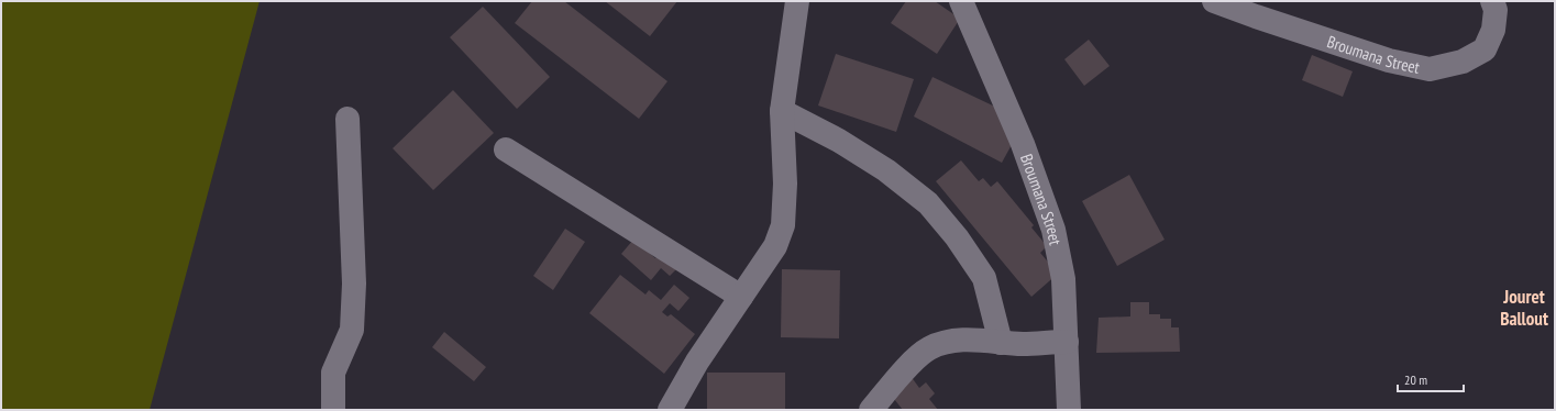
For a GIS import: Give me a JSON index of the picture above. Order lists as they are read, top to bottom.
{
  "streets": {
    "street": ["Broumana Street"]
  },
  "districts": ["Jouret Ballout"],
  "scale_bar": "20 m"
}
